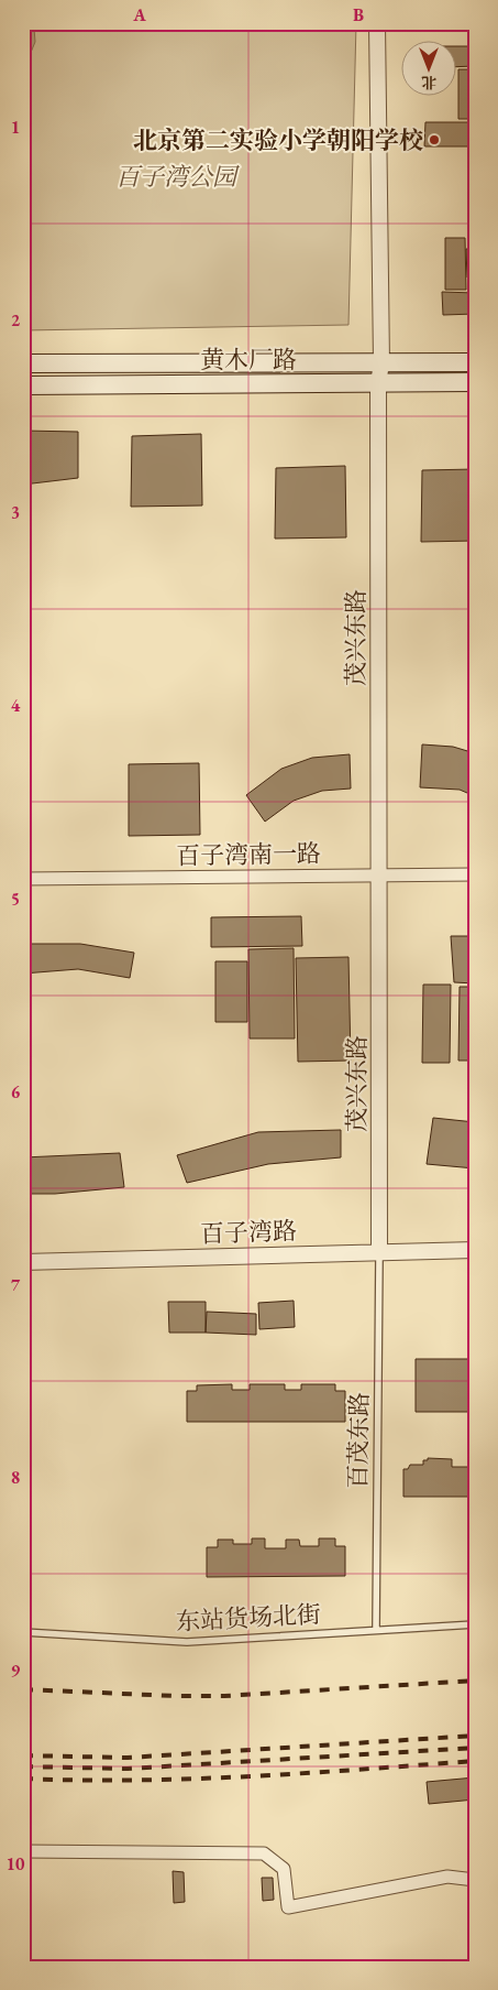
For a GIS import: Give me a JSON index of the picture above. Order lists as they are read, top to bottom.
{
  "streets": {
    "main road": ["黄木厂路"],
    "street": ["茂兴东路", "百子湾南一路", "百子湾路"],
    "lane": ["百茂东路", "东站货场北街"]
  },
  "crossings": [
    ["黄木厂路", "茂兴东路"],
    ["茂兴东路", "百子湾南一路"],
    ["茂兴东路", "百子湾路"],
    ["茂兴东路", "百茂东路"],
    ["百子湾路", "百茂东路"],
    ["百茂东路", "东站货场北街"]
  ],
  "parks": ["百子湾公园"],
  "places": ["北京第二实验小学朝阳学校"],
  "north": "bottom",
  "grid": {
    "columns": ["A", "B"],
    "rows": [
      "1",
      "2",
      "3",
      "4",
      "5",
      "6",
      "7",
      "8",
      "9",
      "10"
    ]
  }
}
